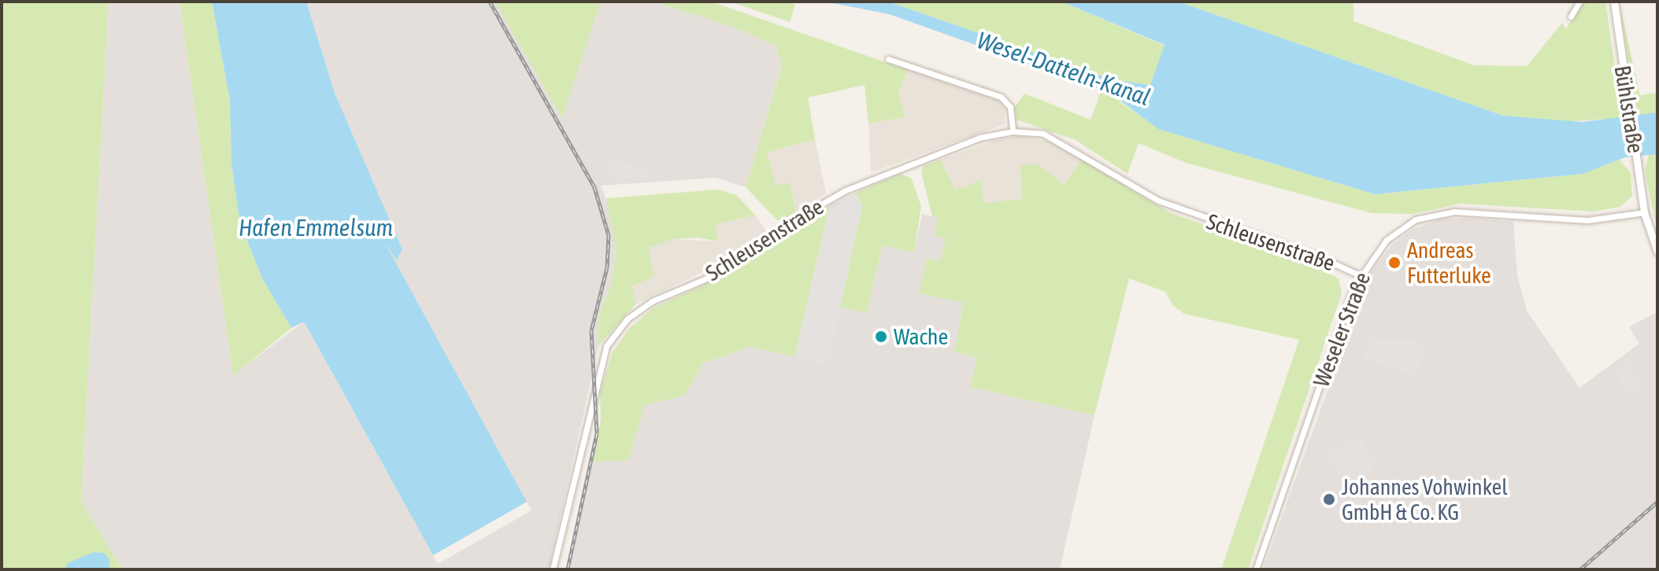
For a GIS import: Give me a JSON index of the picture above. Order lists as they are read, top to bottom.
{
  "streets": {
    "street": ["Bühlstraße", "Schleusenstraße", "Weseler Straße"]
  },
  "crossings": [
    ["Bühlstraße", "Weseler Straße"],
    ["Schleusenstraße", "Weseler Straße"]
  ],
  "water": ["Wesel-Datteln-Kanal", "Hafen Emmelsum"],
  "places": ["Andreas Futterluke", "Wache", "Johannes Vohwinkel GmbH & Co. KG"]
}
